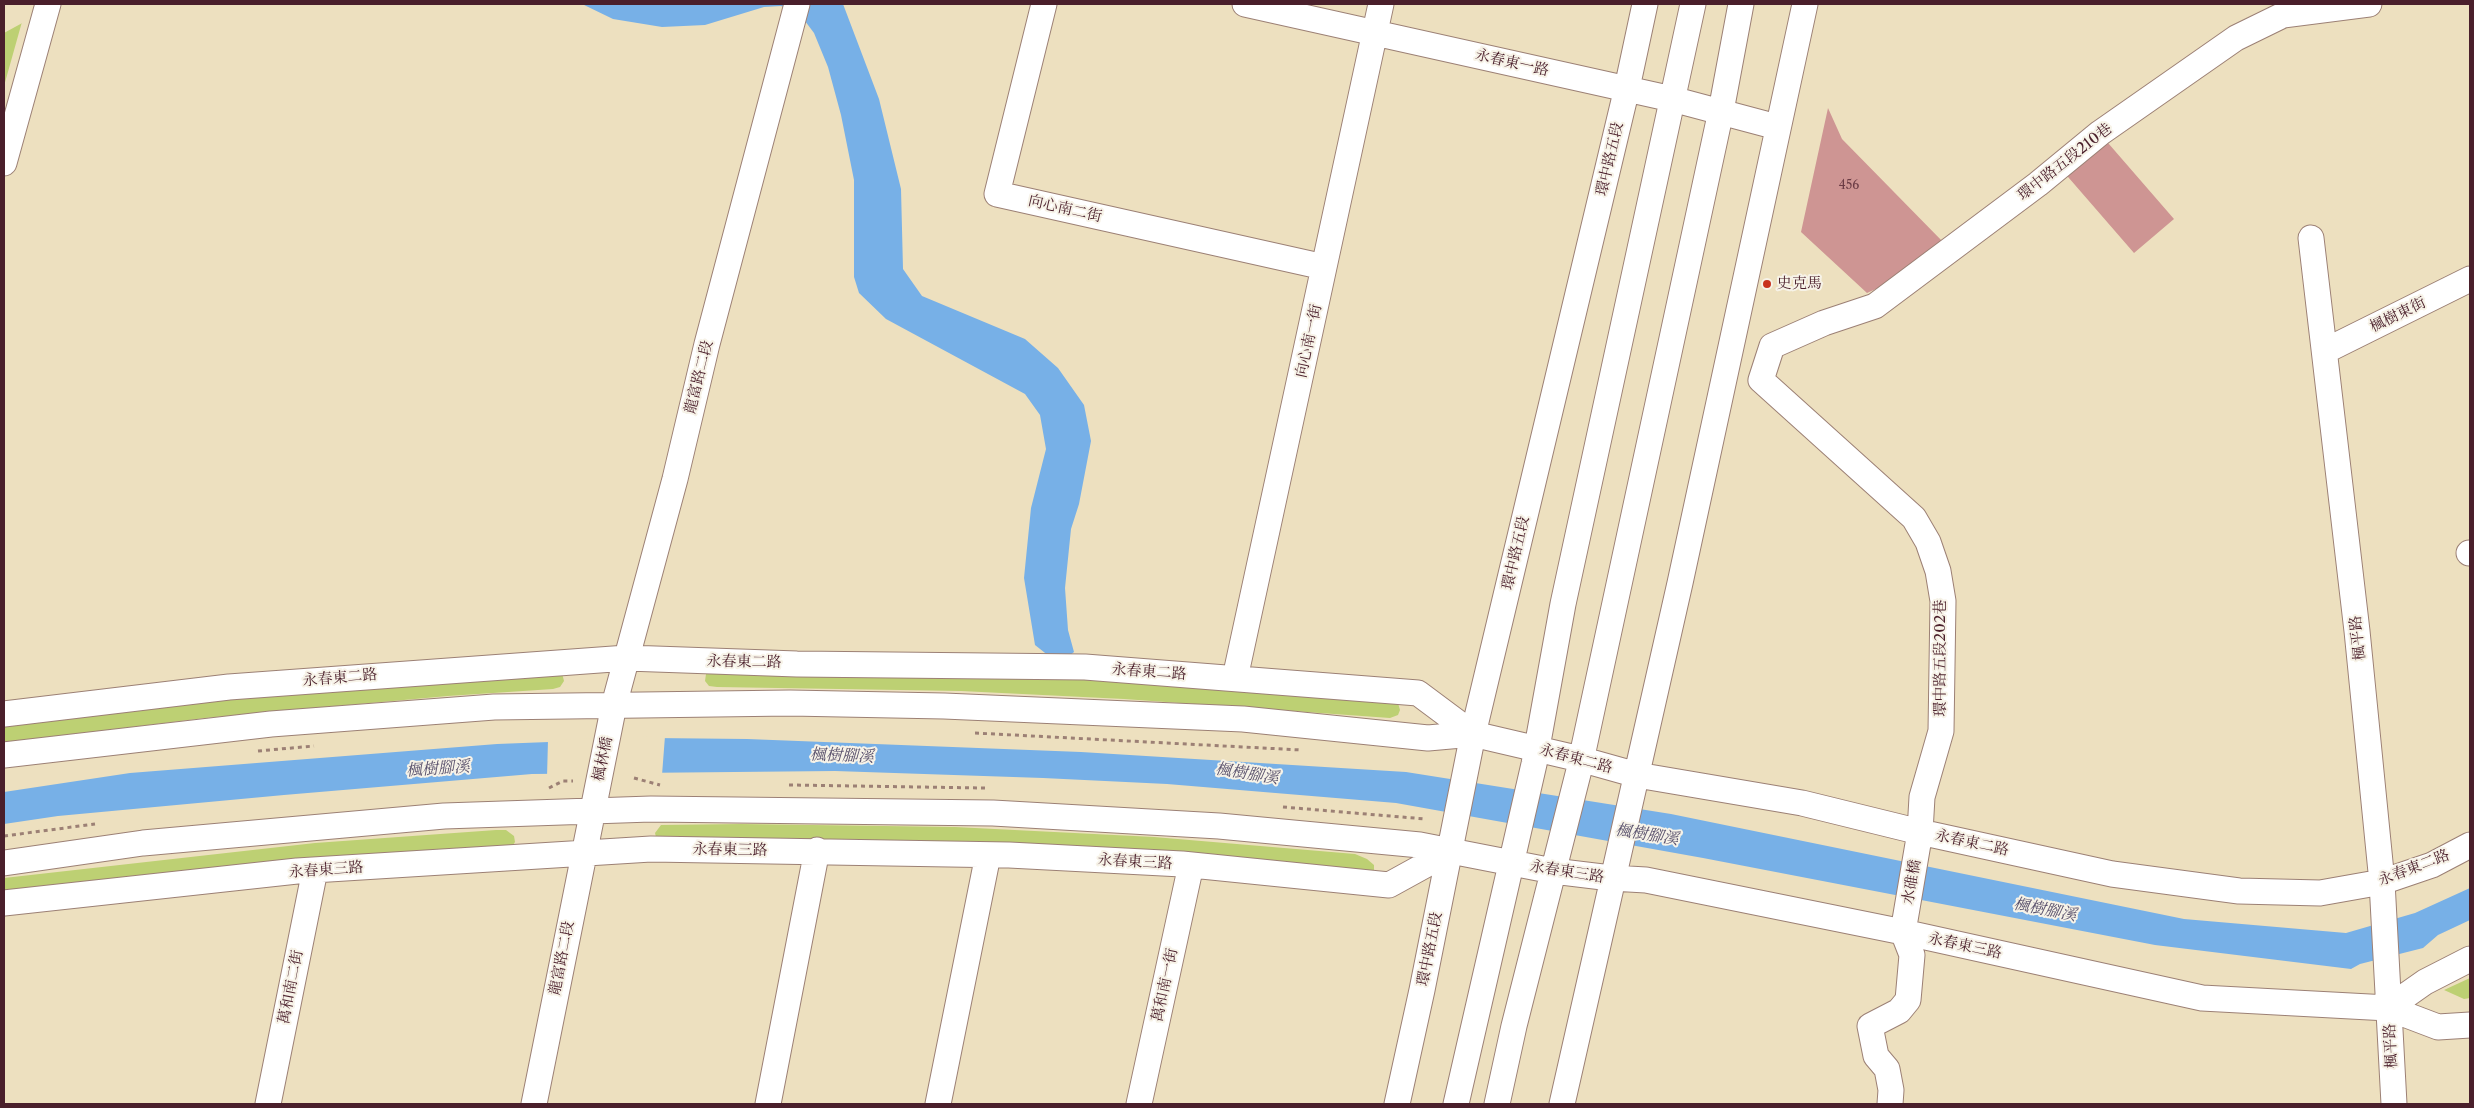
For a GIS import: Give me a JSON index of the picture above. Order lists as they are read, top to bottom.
{
  "streets": {
    "street": [
      "永春東一路",
      "環中路五段",
      "環中路五段210巷",
      "向心南二街",
      "楓樹東街",
      "向心南一街",
      "龍富路二段",
      "楓平路",
      "環中路五段202巷",
      "永春東二路",
      "楓林橋",
      "永春東三路",
      "水碓橋",
      "萬和南一街",
      "萬和南二街"
    ]
  },
  "crossings": [
    ["永春東一路", "環中路五段"],
    ["永春東一路", "向心南一街"],
    ["環中路五段", "永春東二路"],
    ["環中路五段", "永春東三路"],
    ["環中路五段210巷", "環中路五段202巷"],
    ["向心南二街", "向心南一街"],
    ["楓樹東街", "楓平路"],
    ["向心南一街", "永春東二路"],
    ["龍富路二段", "永春東二路"],
    ["龍富路二段", "楓林橋"],
    ["龍富路二段", "永春東三路"],
    ["楓平路", "永春東二路"],
    ["楓平路", "永春東三路"],
    ["環中路五段202巷", "永春東二路"],
    ["環中路五段202巷", "水碓橋"],
    ["永春東二路", "楓林橋"],
    ["永春東二路", "水碓橋"],
    ["楓林橋", "永春東三路"],
    ["永春東三路", "水碓橋"],
    ["永春東三路", "萬和南一街"],
    ["永春東三路", "萬和南二街"]
  ],
  "water": ["楓樹腳溪"],
  "places": ["史克馬"],
  "house_numbers": ["456"]
}
